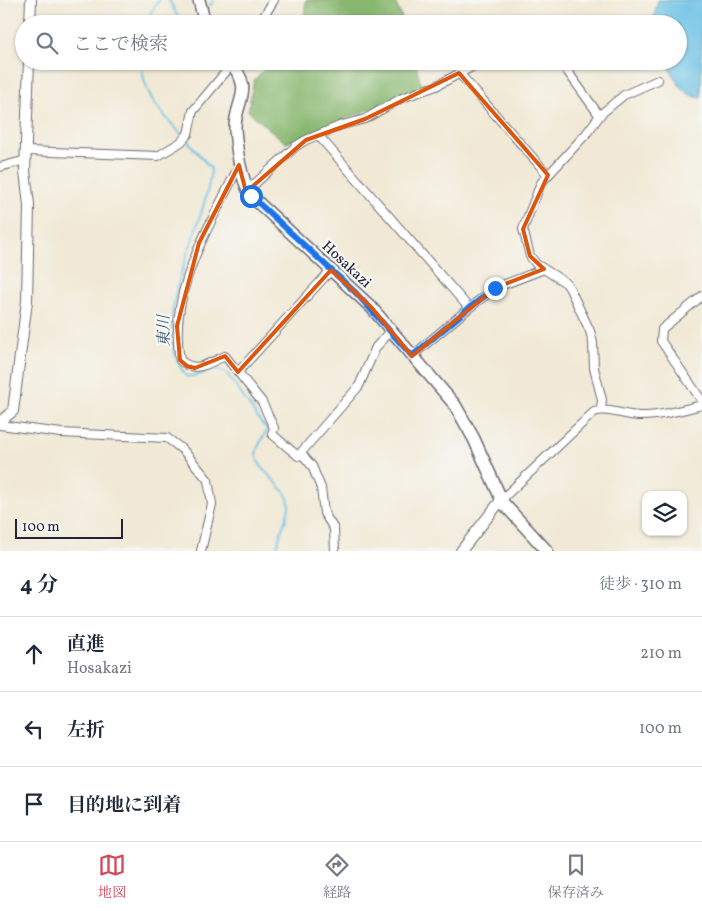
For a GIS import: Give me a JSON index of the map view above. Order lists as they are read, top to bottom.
{
  "streets": {
    "main road": ["Hosakazi"]
  },
  "water": ["東川"],
  "scale_bar": "100 m",
  "page": {
    "search": "ここで検索",
    "scale": "100 m",
    "heading": ["4 分", "徒歩 · 310 m"],
    "list": [
      ["直進", "Hosakazi", "210 m"],
      ["左折", "100 m"],
      "目的地に到着"
    ],
    "nav": ["地図", "経路", "保存済み"]
  }
}
